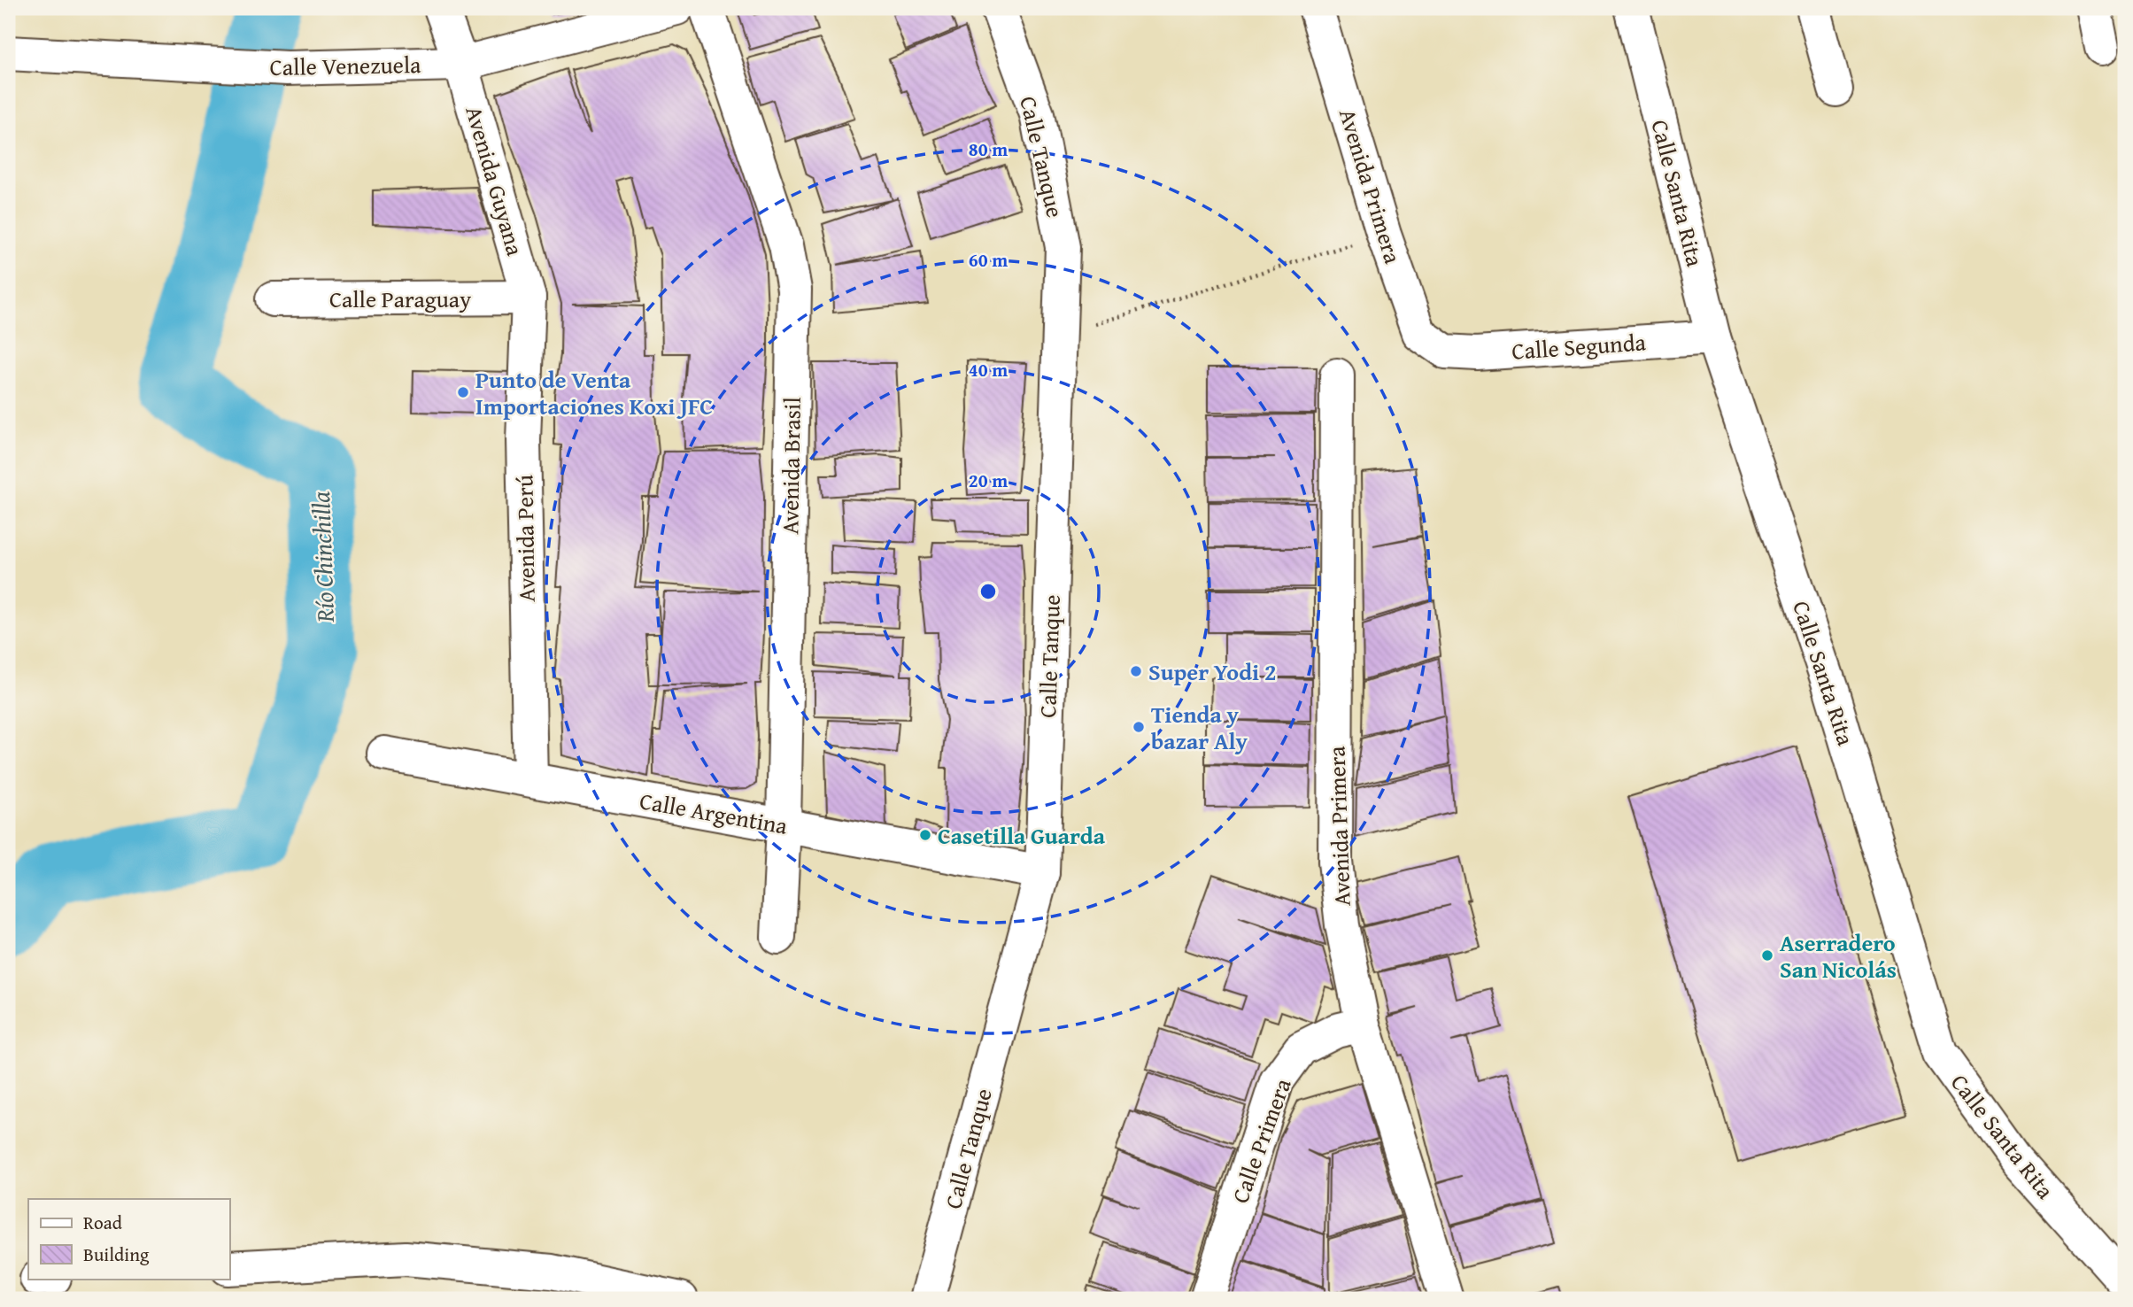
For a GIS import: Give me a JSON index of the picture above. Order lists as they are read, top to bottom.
{
  "streets": {
    "street": [
      "Calle Venezuela",
      "Calle Tanque",
      "Avenida Guyana",
      "Avenida Primera",
      "Calle Santa Rita",
      "Calle Paraguay",
      "Calle Segunda",
      "Avenida Brasil",
      "Avenida Perú",
      "Calle Argentina",
      "Calle Primera"
    ]
  },
  "crossings": [
    ["Calle Venezuela", "Avenida Guyana"],
    ["Calle Tanque", "Calle Argentina"],
    ["Avenida Guyana", "Calle Paraguay"],
    ["Avenida Guyana", "Avenida Perú"],
    ["Avenida Primera", "Calle Segunda"],
    ["Avenida Primera", "Calle Primera"],
    ["Calle Santa Rita", "Calle Segunda"],
    ["Calle Paraguay", "Avenida Perú"],
    ["Avenida Brasil", "Calle Argentina"],
    ["Avenida Perú", "Calle Argentina"]
  ],
  "water": ["Río Chinchilla"],
  "places": [
    "Punto de Venta Importaciones Koxi JFC",
    "Super Yodi 2",
    "Tienda y bazar Aly",
    "Casetilla Guarda",
    "Aserradero San Nicolás"
  ],
  "legend": ["Road", "Building"],
  "rings": [
    "80 m",
    "60 m",
    "40 m",
    "20 m"
  ]
}
